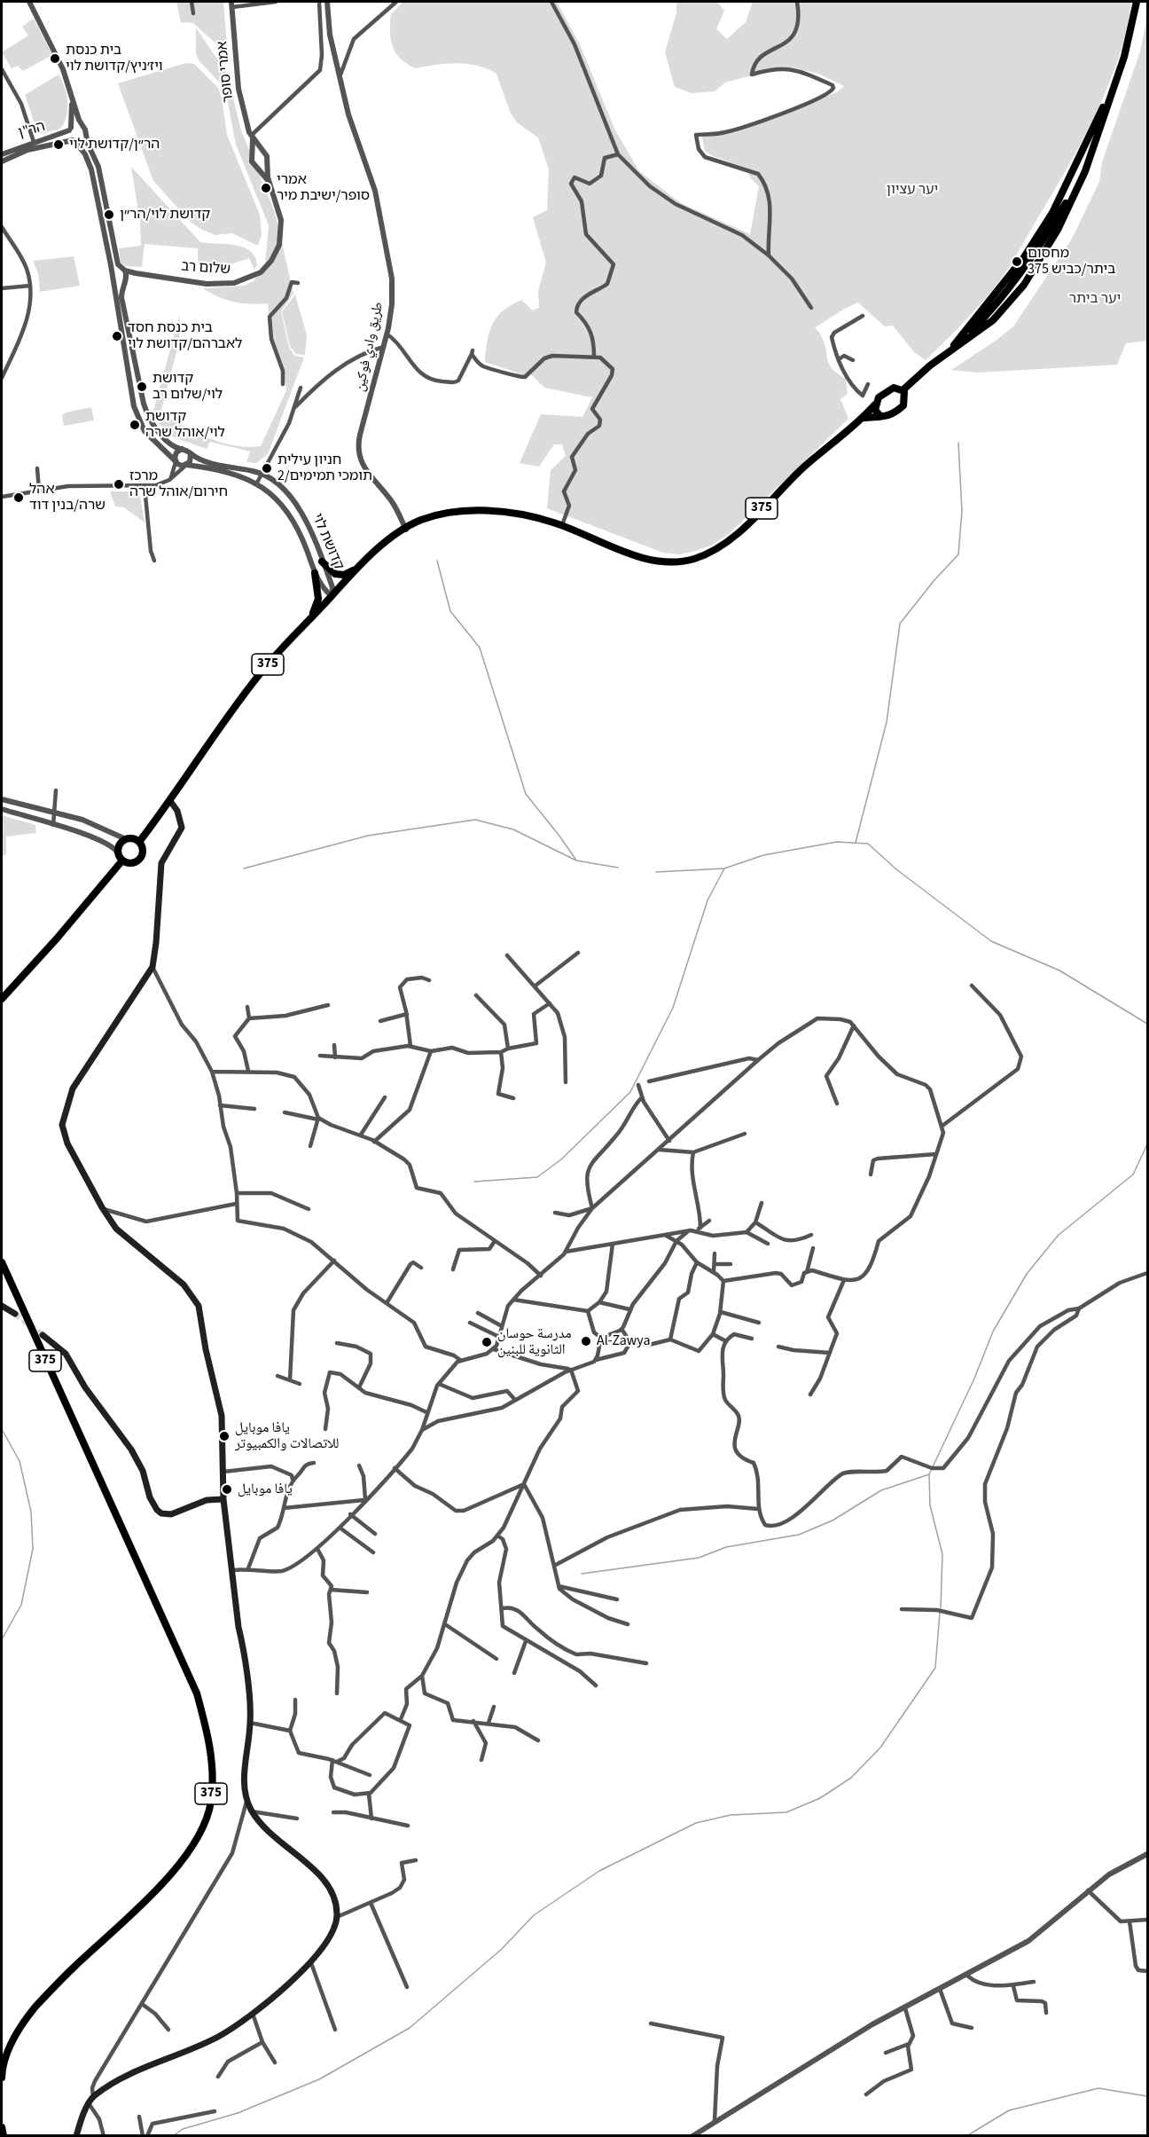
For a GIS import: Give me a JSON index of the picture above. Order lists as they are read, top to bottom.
{
  "streets": {
    "main road": ["375"],
    "street": [
      "אמרי סופר",
      "הר\"ן",
      "שלום רב",
      "طريق وادي فوکين",
      "קדושת לוי"
    ]
  },
  "crossings": [
    ["طريق وادي فوکين", "375"],
    ["375", "קדושת לוי"]
  ],
  "parks": ["יער עציון", "יער ביתר"],
  "places": [
    "בית כנסת ויז׳ניץ/קדושת לוי",
    "הר״ן/קדושת לוי",
    "אמרי סופר/ישיבת מיר",
    "קדושת לוי/הר״ן",
    "מחסום ביתר/כביש 375",
    "בית כנסת חסד לאברהם/קדושת לוי",
    "קדושת לוי/שלום רב",
    "קדושת לוי/אוהל שרה",
    "חניון עילית 2/תומכי תמימים",
    "מרכז חירום/אוהל שרה",
    "אהל שרה/בנין דוד",
    "Al-Zawya",
    "مدرسة حوسان الثانوية للبنين",
    "يافا موبايل للاتصالات والكمبيوتر",
    "يافا موبايل"
  ]
}
